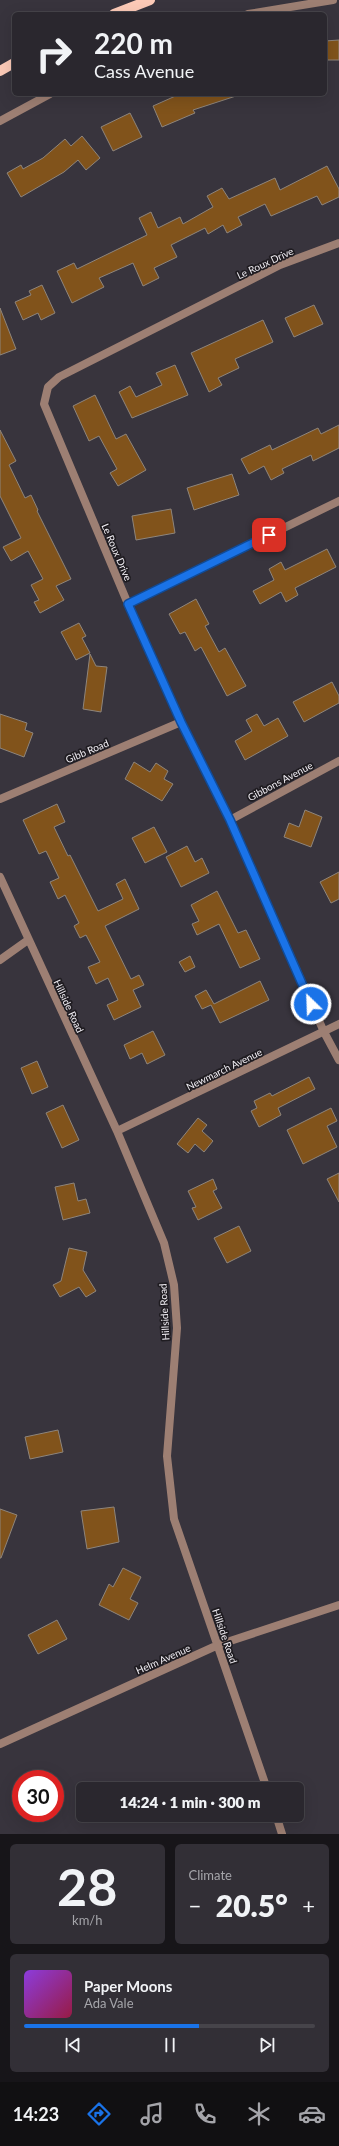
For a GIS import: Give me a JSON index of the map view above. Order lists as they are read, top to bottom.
{
  "streets": {
    "street": [
      "Le Roux Drive",
      "Gibb Road",
      "Gibbons Avenue",
      "Hillside Road",
      "Newmarch Avenue",
      "Helm Avenue"
    ]
  },
  "crossings": [
    ["Le Roux Drive", "Gibb Road"],
    ["Le Roux Drive", "Gibbons Avenue"],
    ["Le Roux Drive", "Newmarch Avenue"],
    ["Hillside Road", "Newmarch Avenue"],
    ["Hillside Road", "Helm Avenue"]
  ],
  "page": {
    "turn": ["220 m", "Cass Avenue"],
    "limit": "30",
    "trip": "14:24 · 1 min · 300 m",
    "tile": [
      ["28", "km/h"],
      "Climate"
    ],
    "heat": ["−", "20.5°", "+"],
    "song": ["Paper Moons", "Ada Vale"],
    "tabs": "14:23"
  }
}
